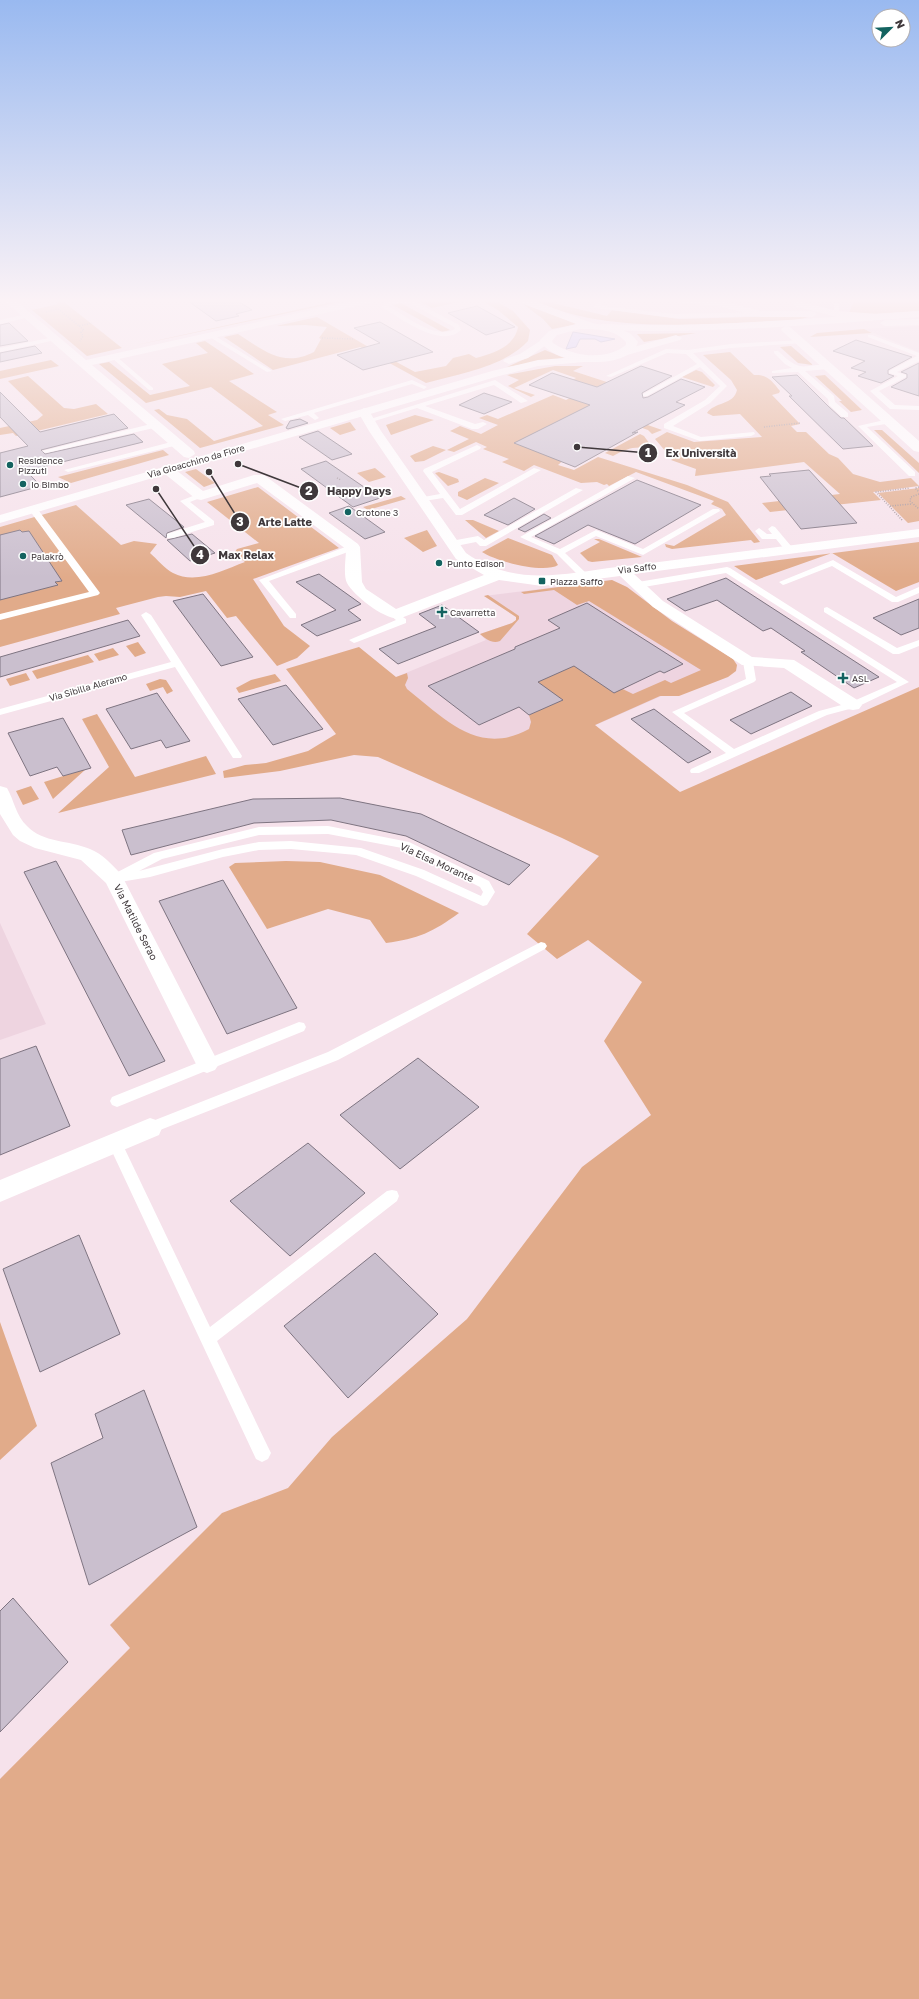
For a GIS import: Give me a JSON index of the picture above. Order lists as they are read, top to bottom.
{
  "streets": {
    "street": ["Via Gioacchino da Fiore", "Via Saffo", "Via Matilde Serao"],
    "lane": ["Via Sibilla Aleramo", "Via Elsa Morante"]
  },
  "crossings": [
    ["Via Gioacchino da Fiore", "Via Saffo"],
    ["Via Elsa Morante", "Via Matilde Serao"]
  ],
  "places": {
    "other": [
      "Ex Università",
      "Happy Days",
      "Residence Pizzuti",
      "Arte Latte",
      "Io Bimbo",
      "Max Relax",
      "Crotone 3",
      "Palakrò",
      "Punto Edison"
    ],
    "transit": ["Piazza Saffo"],
    "health": ["Cavarretta", "ASL"]
  },
  "north": "top right"
}
